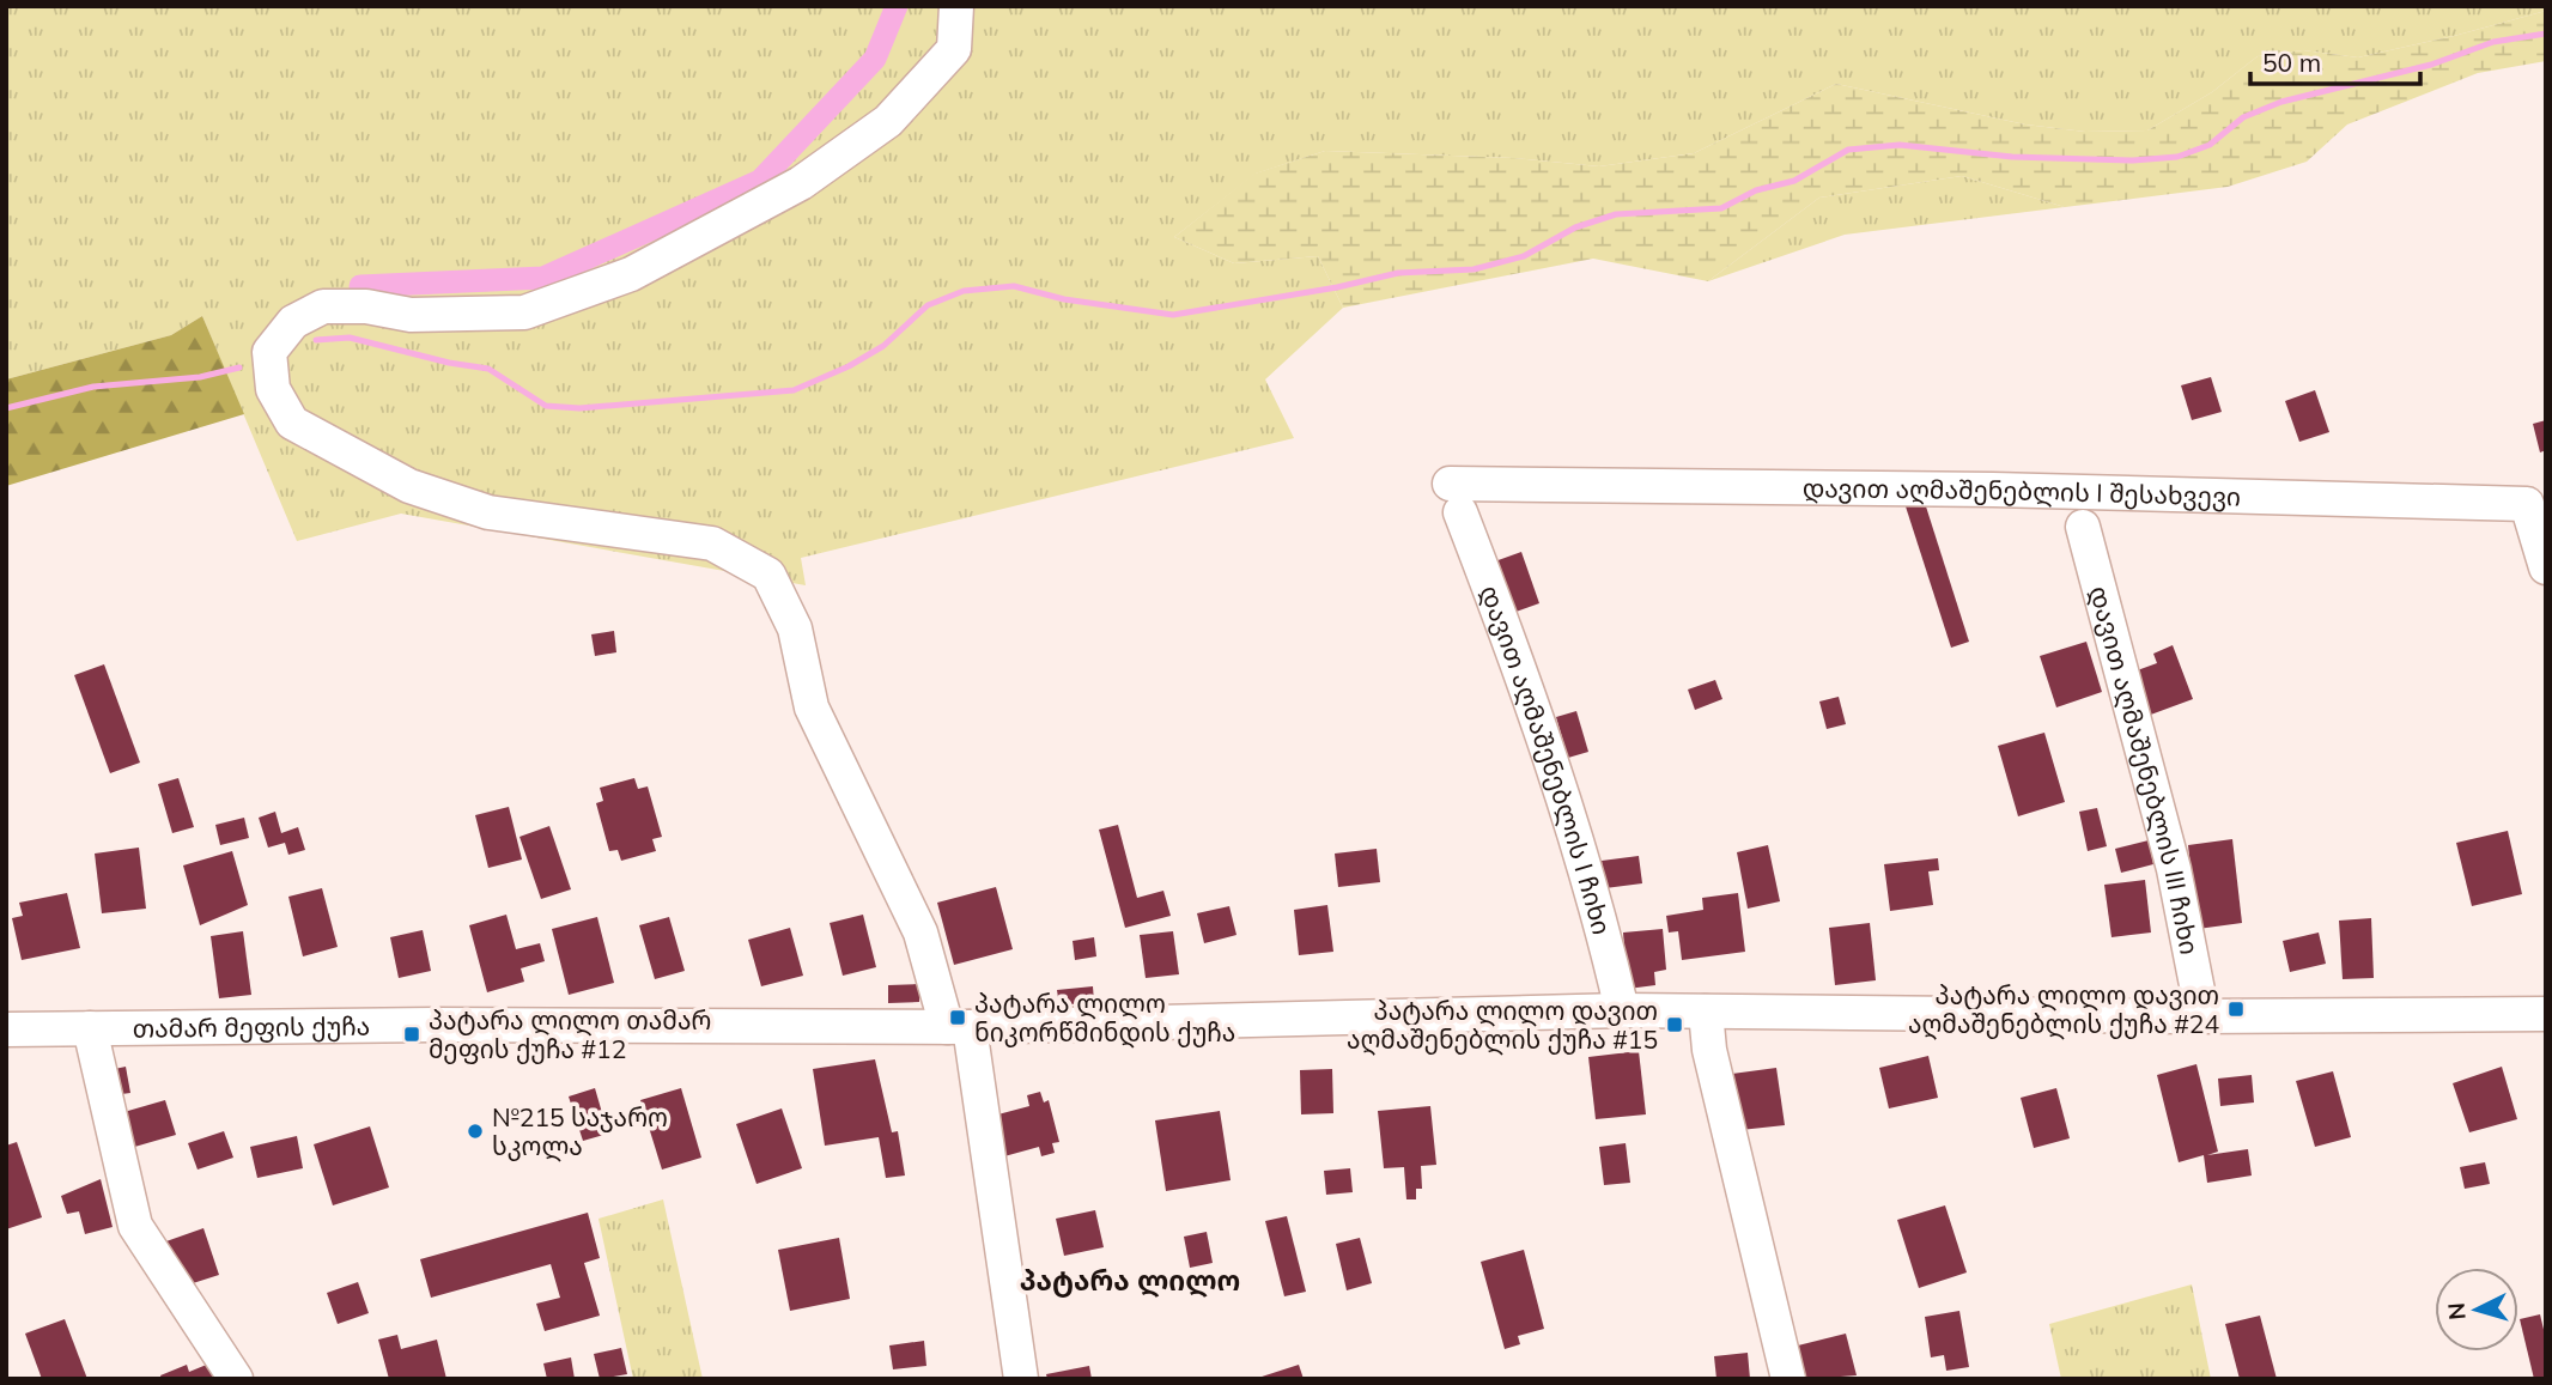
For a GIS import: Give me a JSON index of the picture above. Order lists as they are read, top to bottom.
{
  "streets": {
    "street": [
      "დავით აღმაშენებლის I შესახვევი",
      "დავით აღმაშენებლის I ჩიხი",
      "დავით აღმაშენებლის III ჩიხი",
      "თამარ მეფის ქუჩა"
    ]
  },
  "crossings": [
    ["დავით აღმაშენებლის I შესახვევი", "დავით აღმაშენებლის I ჩიხი"],
    ["დავით აღმაშენებლის I ჩიხი", "თამარ მეფის ქუჩა"],
    ["დავით აღმაშენებლის III ჩიხი", "თამარ მეფის ქუჩა"]
  ],
  "districts": ["პატარა ლილო"],
  "places": {
    "transit": [
      "პატარა ლილო დავით აღმაშენებლის ქუჩა #24",
      "პატარა ლილო ნიკორწმინდის ქუჩა",
      "პატარა ლილო დავით აღმაშენებლის ქუჩა #15",
      "პატარა ლილო თამარ მეფის ქუჩა #12"
    ],
    "other": ["№215 საჯარო სკოლა"]
  },
  "scale_bar": "50 m",
  "north": "left"
}
